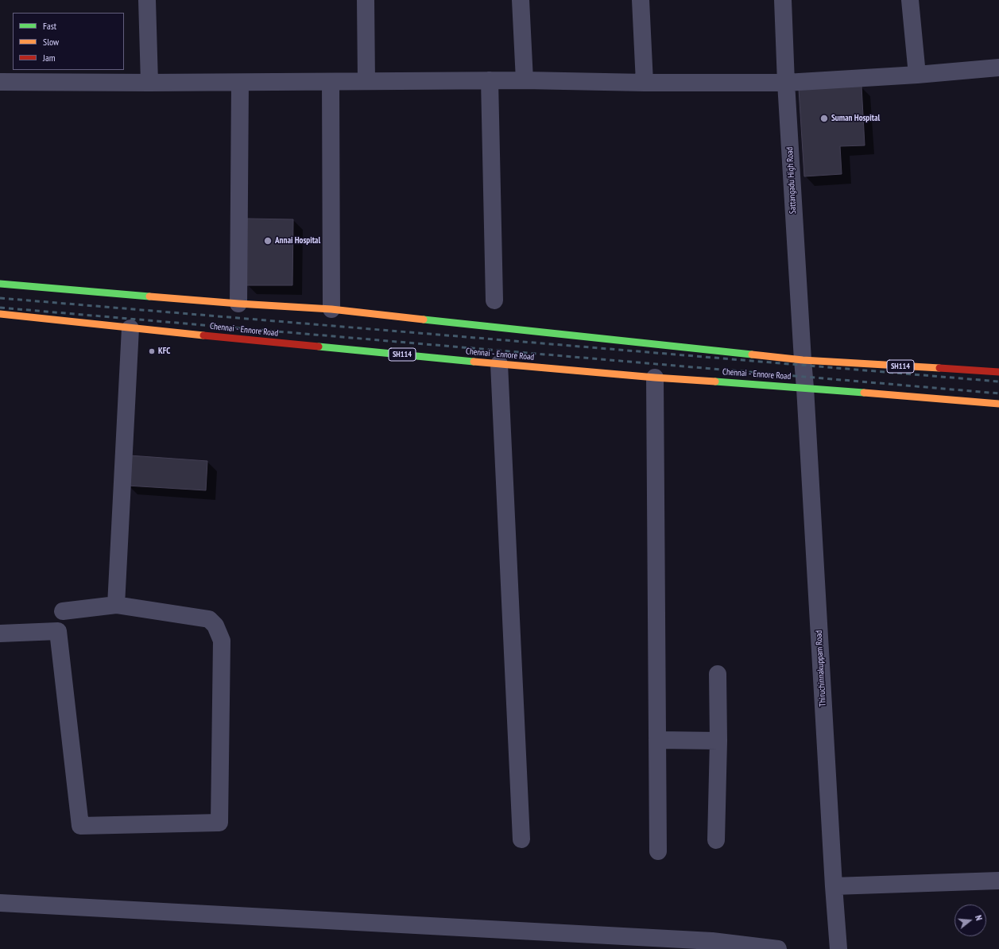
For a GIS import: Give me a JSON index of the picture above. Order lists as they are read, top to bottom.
{
  "streets": {
    "main road": ["Chennai - Ennore Road", "SH114"],
    "street": ["Sattangadu High Road", "Thiruchinnakuppam Road"]
  },
  "crossings": [
    ["Sattangadu High Road", "Chennai - Ennore Road"],
    ["Sattangadu High Road", "Thiruchinnakuppam Road"],
    ["Chennai - Ennore Road", "Thiruchinnakuppam Road"]
  ],
  "places": ["Suman Hospital", "Annai Hospital", "KFC"],
  "legend": ["Fast", "Slow", "Jam"],
  "north": "right"
}
